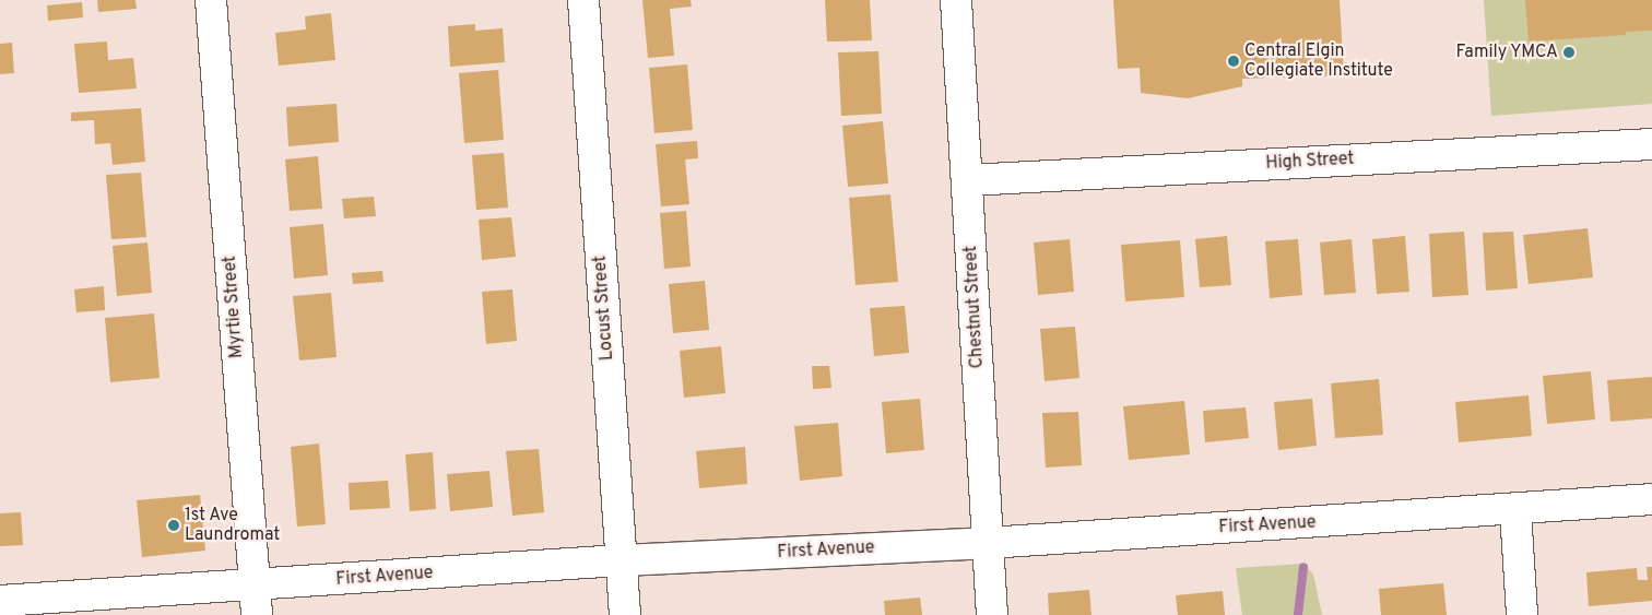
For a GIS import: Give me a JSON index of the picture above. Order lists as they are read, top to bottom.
{
  "streets": {
    "street": [
      "High Street",
      "Myrtie Street",
      "Chestnut Street",
      "Locust Street",
      "First Avenue"
    ]
  },
  "crossings": [
    ["High Street", "Chestnut Street"],
    ["Myrtie Street", "First Avenue"],
    ["Chestnut Street", "First Avenue"],
    ["Locust Street", "First Avenue"]
  ],
  "places": ["Family YMCA", "Central Elgin Collegiate Institute", "1st Ave Laundromat"]
}
